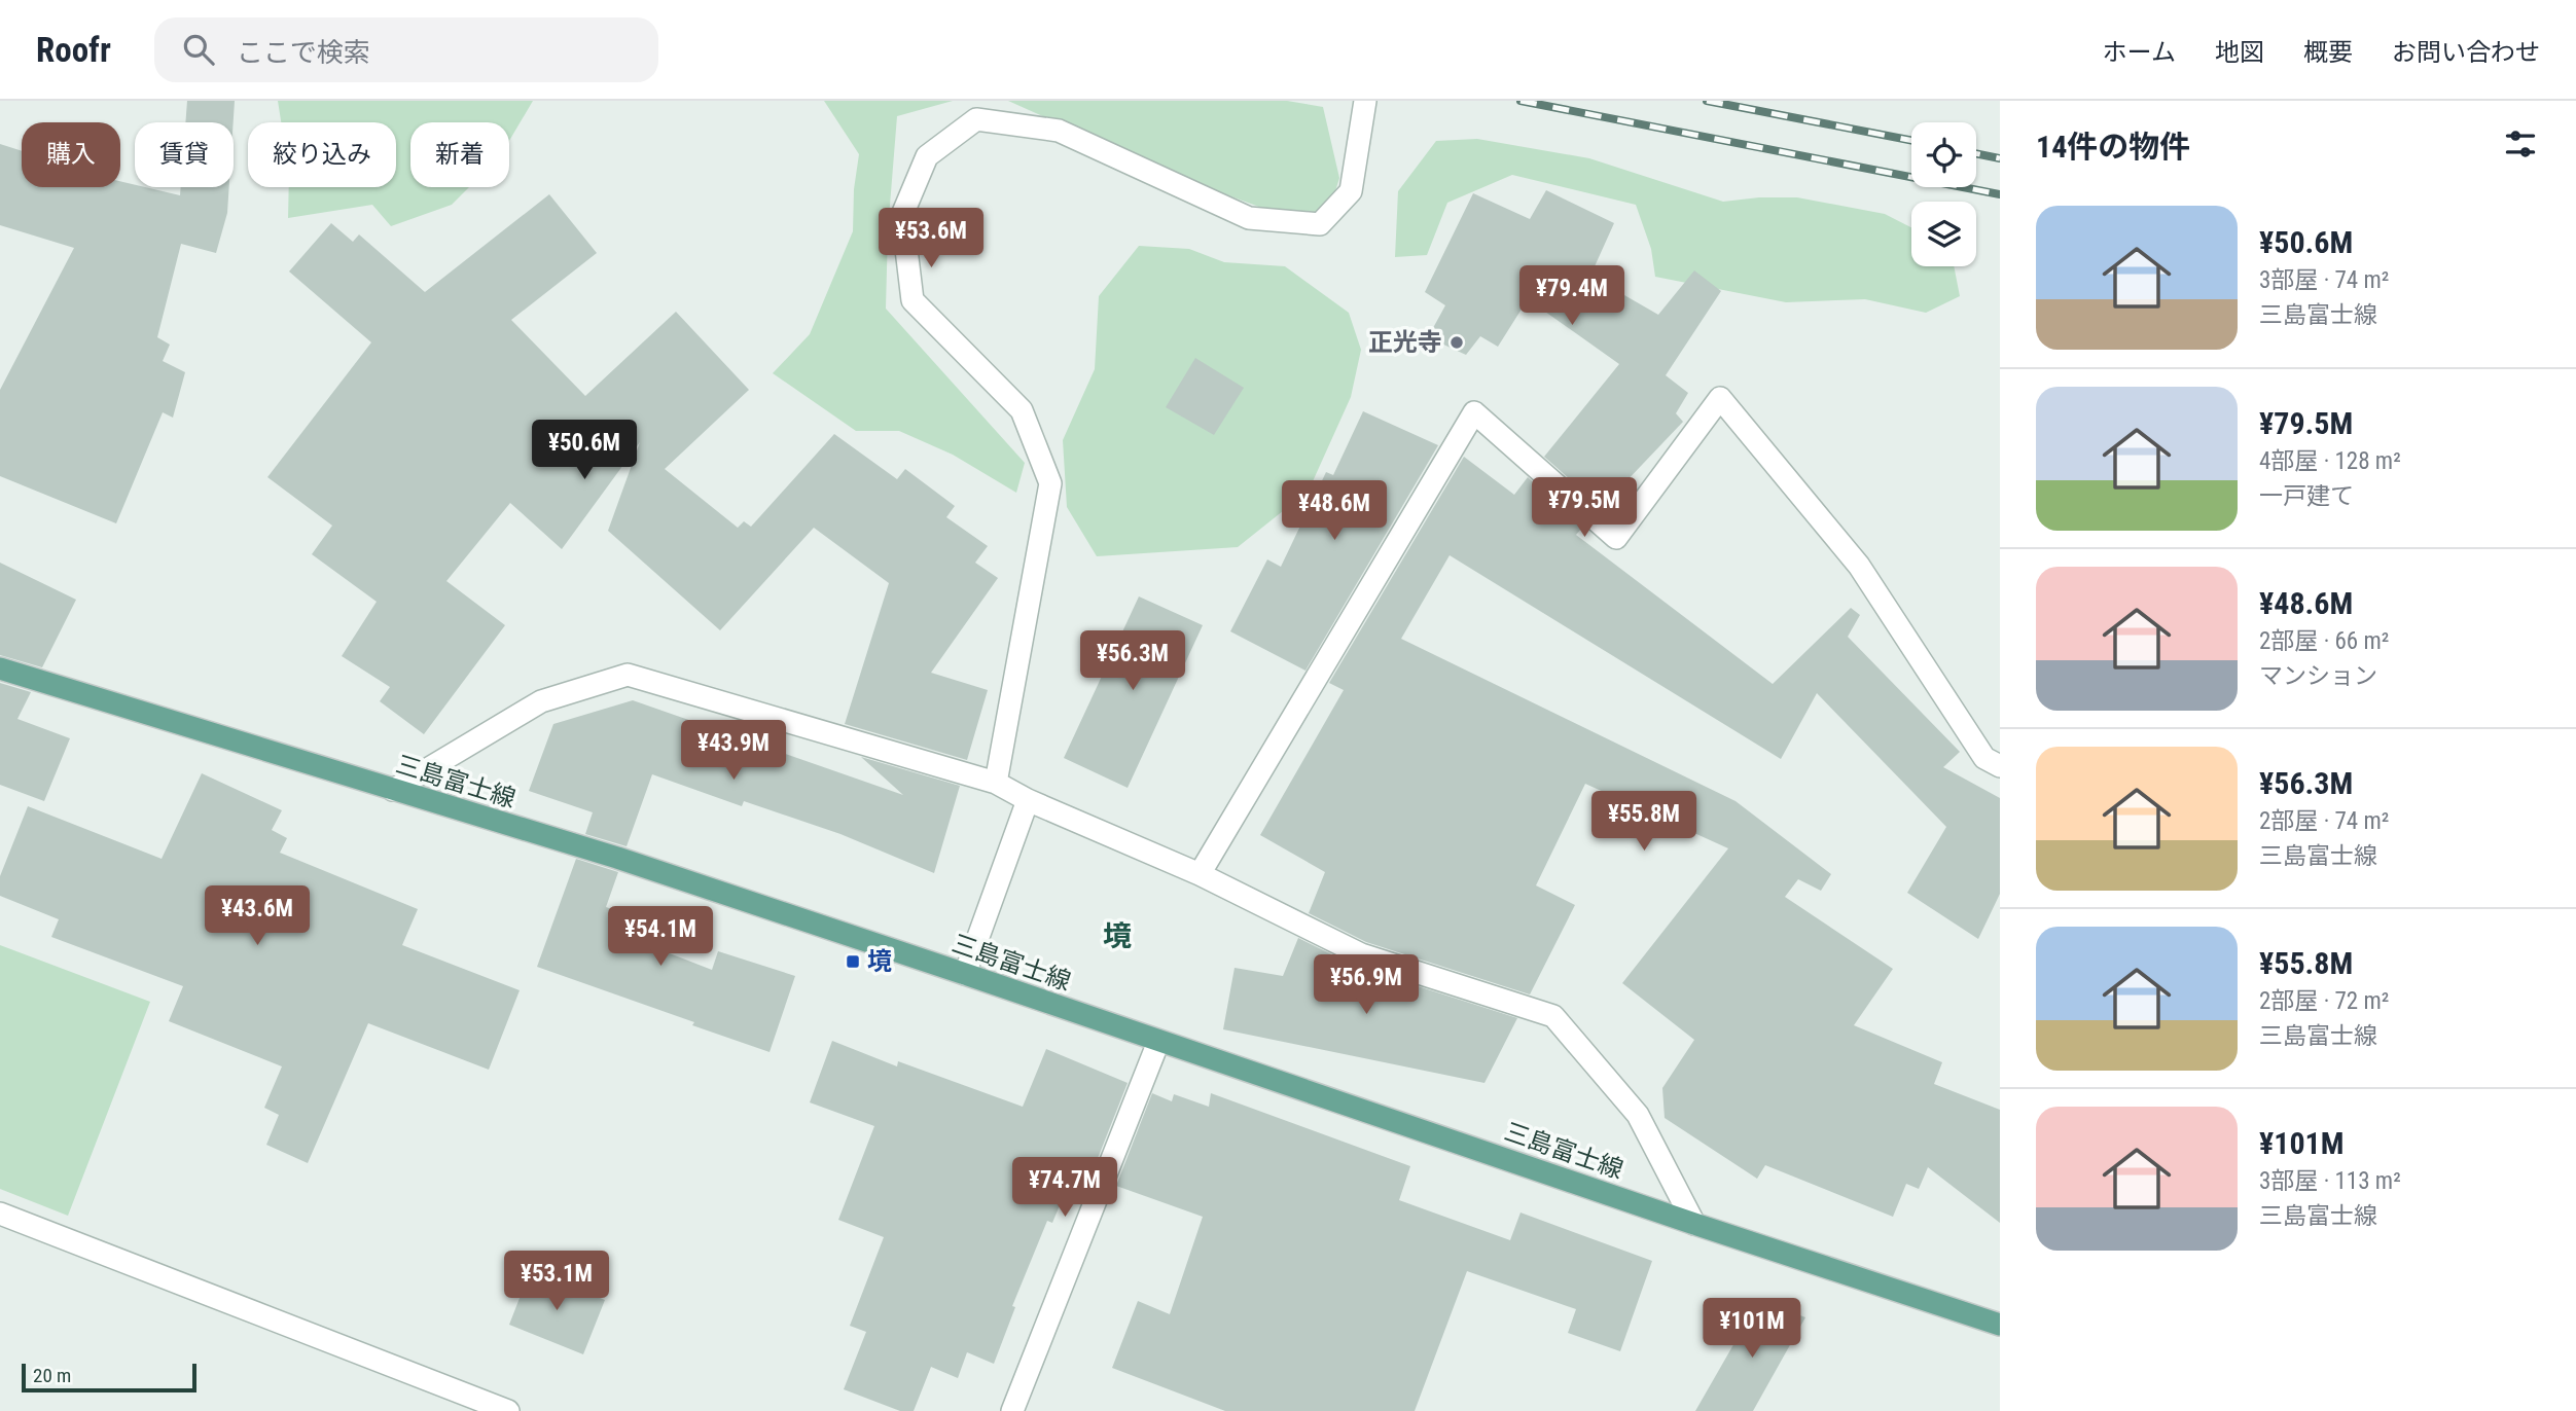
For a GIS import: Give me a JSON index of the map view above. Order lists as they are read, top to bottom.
{
  "streets": {
    "main road": ["三島富士線"]
  },
  "districts": ["境"],
  "places": {
    "other": ["正光寺"],
    "transit": ["境"]
  },
  "scale_bar": "20 m",
  "page": {
    "header": "Roofr",
    "search": "ここで検索",
    "nav": [
      "ホーム",
      "地図",
      "概要",
      "お問い合わせ"
    ],
    "heading": "14件の物件",
    "chip": [
      "購入",
      "賃貸",
      "絞り込み",
      "新着"
    ],
    "list": [
      {
        "name": "¥50.6M",
        "note": "3部屋 · 74 m² · 三島富士線"
      },
      {
        "name": "¥79.5M",
        "note": "4部屋 · 128 m² · 一戸建て"
      },
      {
        "name": "¥48.6M",
        "note": "2部屋 · 66 m² · マンション"
      },
      {
        "name": "¥56.3M",
        "note": "2部屋 · 74 m² · 三島富士線"
      },
      {
        "name": "¥55.8M",
        "note": "2部屋 · 72 m² · 三島富士線"
      },
      {
        "name": "¥101M",
        "note": "3部屋 · 113 m² · 三島富士線"
      }
    ],
    "price": [
      "¥53.6M",
      "¥79.4M",
      "¥50.6M",
      "¥79.5M",
      "¥48.6M",
      "¥56.3M",
      "¥43.9M",
      "¥55.8M",
      "¥43.6M",
      "¥54.1M",
      "¥56.9M",
      "¥74.7M",
      "¥53.1M",
      "¥101M"
    ],
    "scale": "20 m"
  }
}
